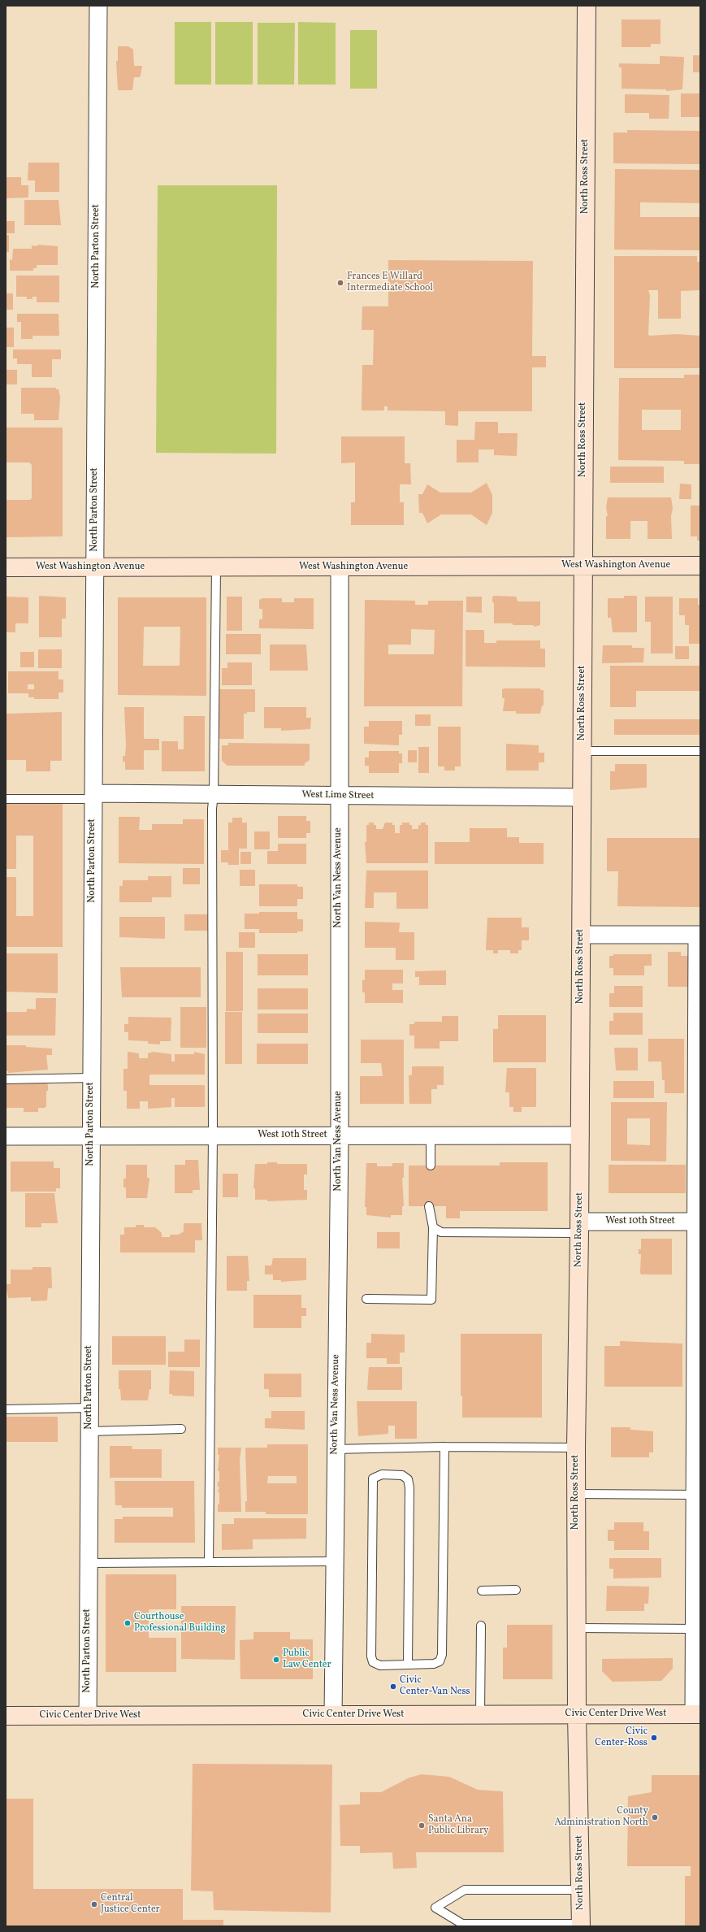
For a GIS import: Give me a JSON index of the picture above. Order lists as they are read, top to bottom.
{
  "streets": {
    "street": [
      "North Ross Street",
      "North Parton Street",
      "West Washington Avenue",
      "West Lime Street",
      "North Van Ness Avenue",
      "West 10th Street",
      "Civic Center Drive West"
    ]
  },
  "crossings": [
    ["North Ross Street", "West Washington Avenue"],
    ["North Ross Street", "West Lime Street"],
    ["North Ross Street", "West 10th Street"],
    ["North Ross Street", "Civic Center Drive West"],
    ["North Parton Street", "West Washington Avenue"],
    ["North Parton Street", "West Lime Street"],
    ["North Parton Street", "West 10th Street"],
    ["North Parton Street", "Civic Center Drive West"],
    ["West Washington Avenue", "North Van Ness Avenue"],
    ["West Lime Street", "North Van Ness Avenue"],
    ["North Van Ness Avenue", "West 10th Street"],
    ["North Van Ness Avenue", "Civic Center Drive West"]
  ],
  "places": [
    "Frances E Willard Intermediate School",
    "Courthouse Professional Building",
    "Public Law Center",
    "Civic Center-Van Ness",
    "Civic Center-Ross",
    "County Administration North",
    "Santa Ana Public Library",
    "Central Justice Center"
  ]
}
